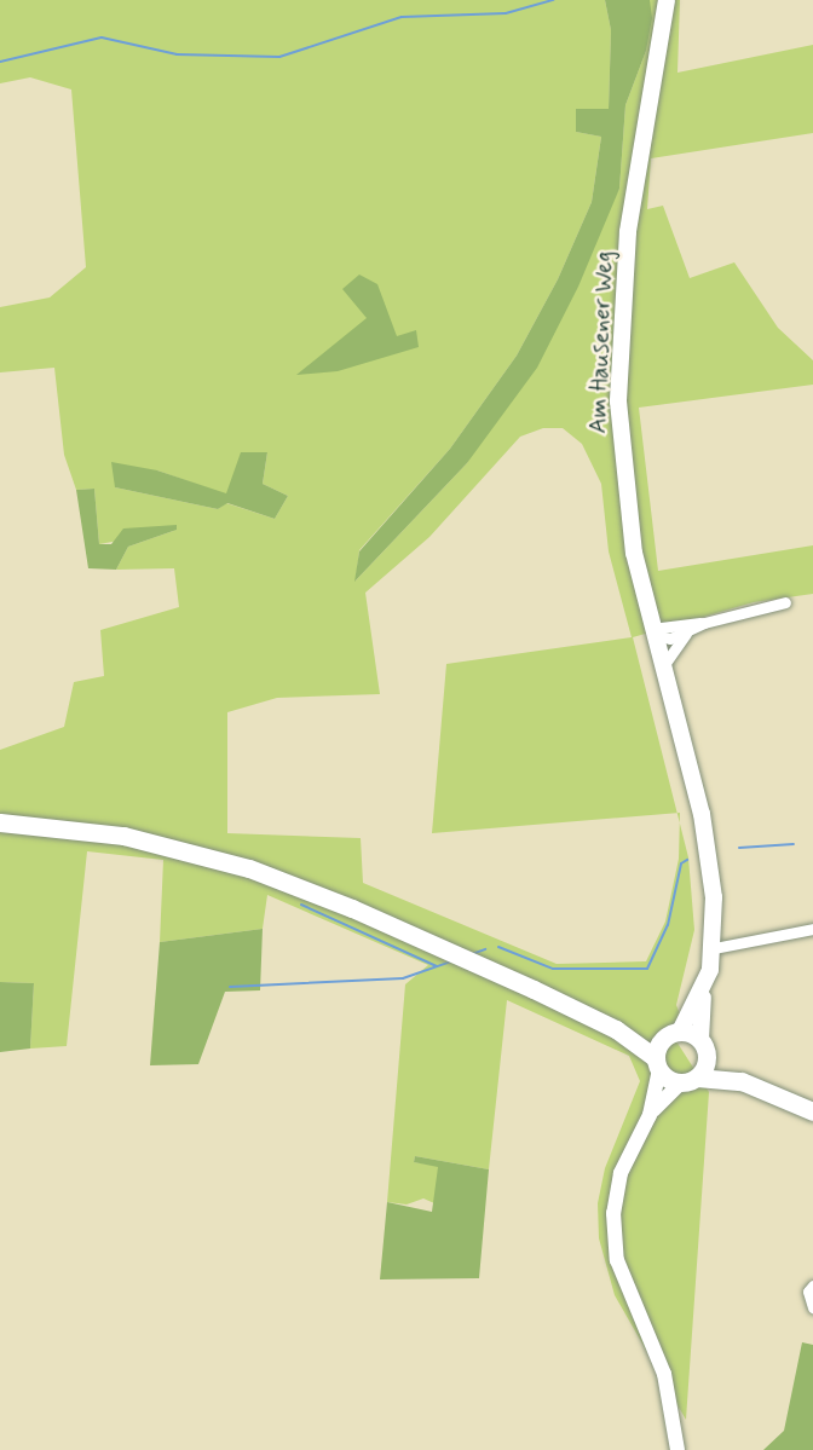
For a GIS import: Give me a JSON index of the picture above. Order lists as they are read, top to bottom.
{
  "streets": {
    "main road": ["Am Hausener Weg"]
  }
}
